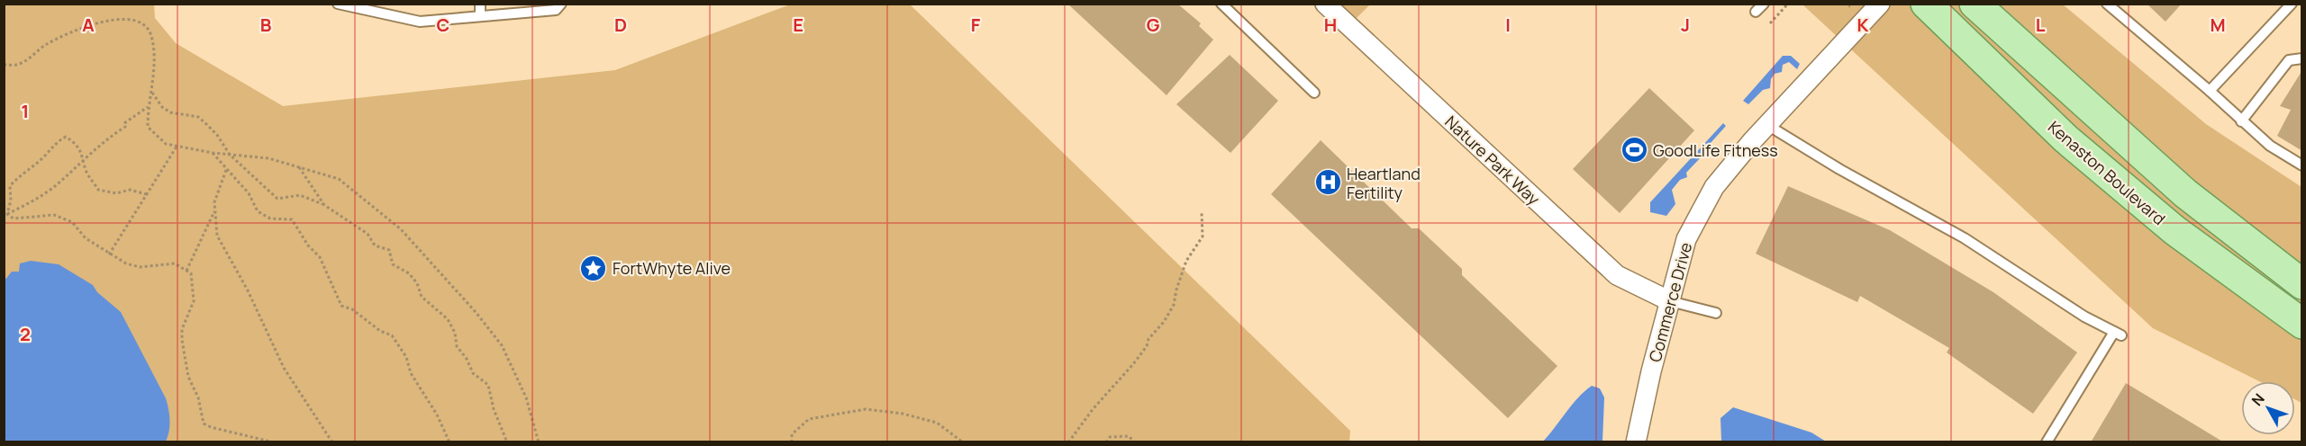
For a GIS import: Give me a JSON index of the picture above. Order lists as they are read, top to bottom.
{
  "streets": {
    "main road": ["Kenaston Boulevard"],
    "street": ["Nature Park Way", "Commerce Drive"]
  },
  "crossings": [
    ["Nature Park Way", "Commerce Drive"]
  ],
  "places": {
    "sports": ["GoodLife Fitness"],
    "hospital": ["Heartland Fertility"],
    "place": ["FortWhyte Alive"]
  },
  "north": "top left",
  "grid": {
    "columns": [
      "A",
      "B",
      "C",
      "D",
      "E",
      "F",
      "G",
      "H",
      "I",
      "J",
      "K",
      "L",
      "M"
    ],
    "rows": ["1", "2"]
  }
}
